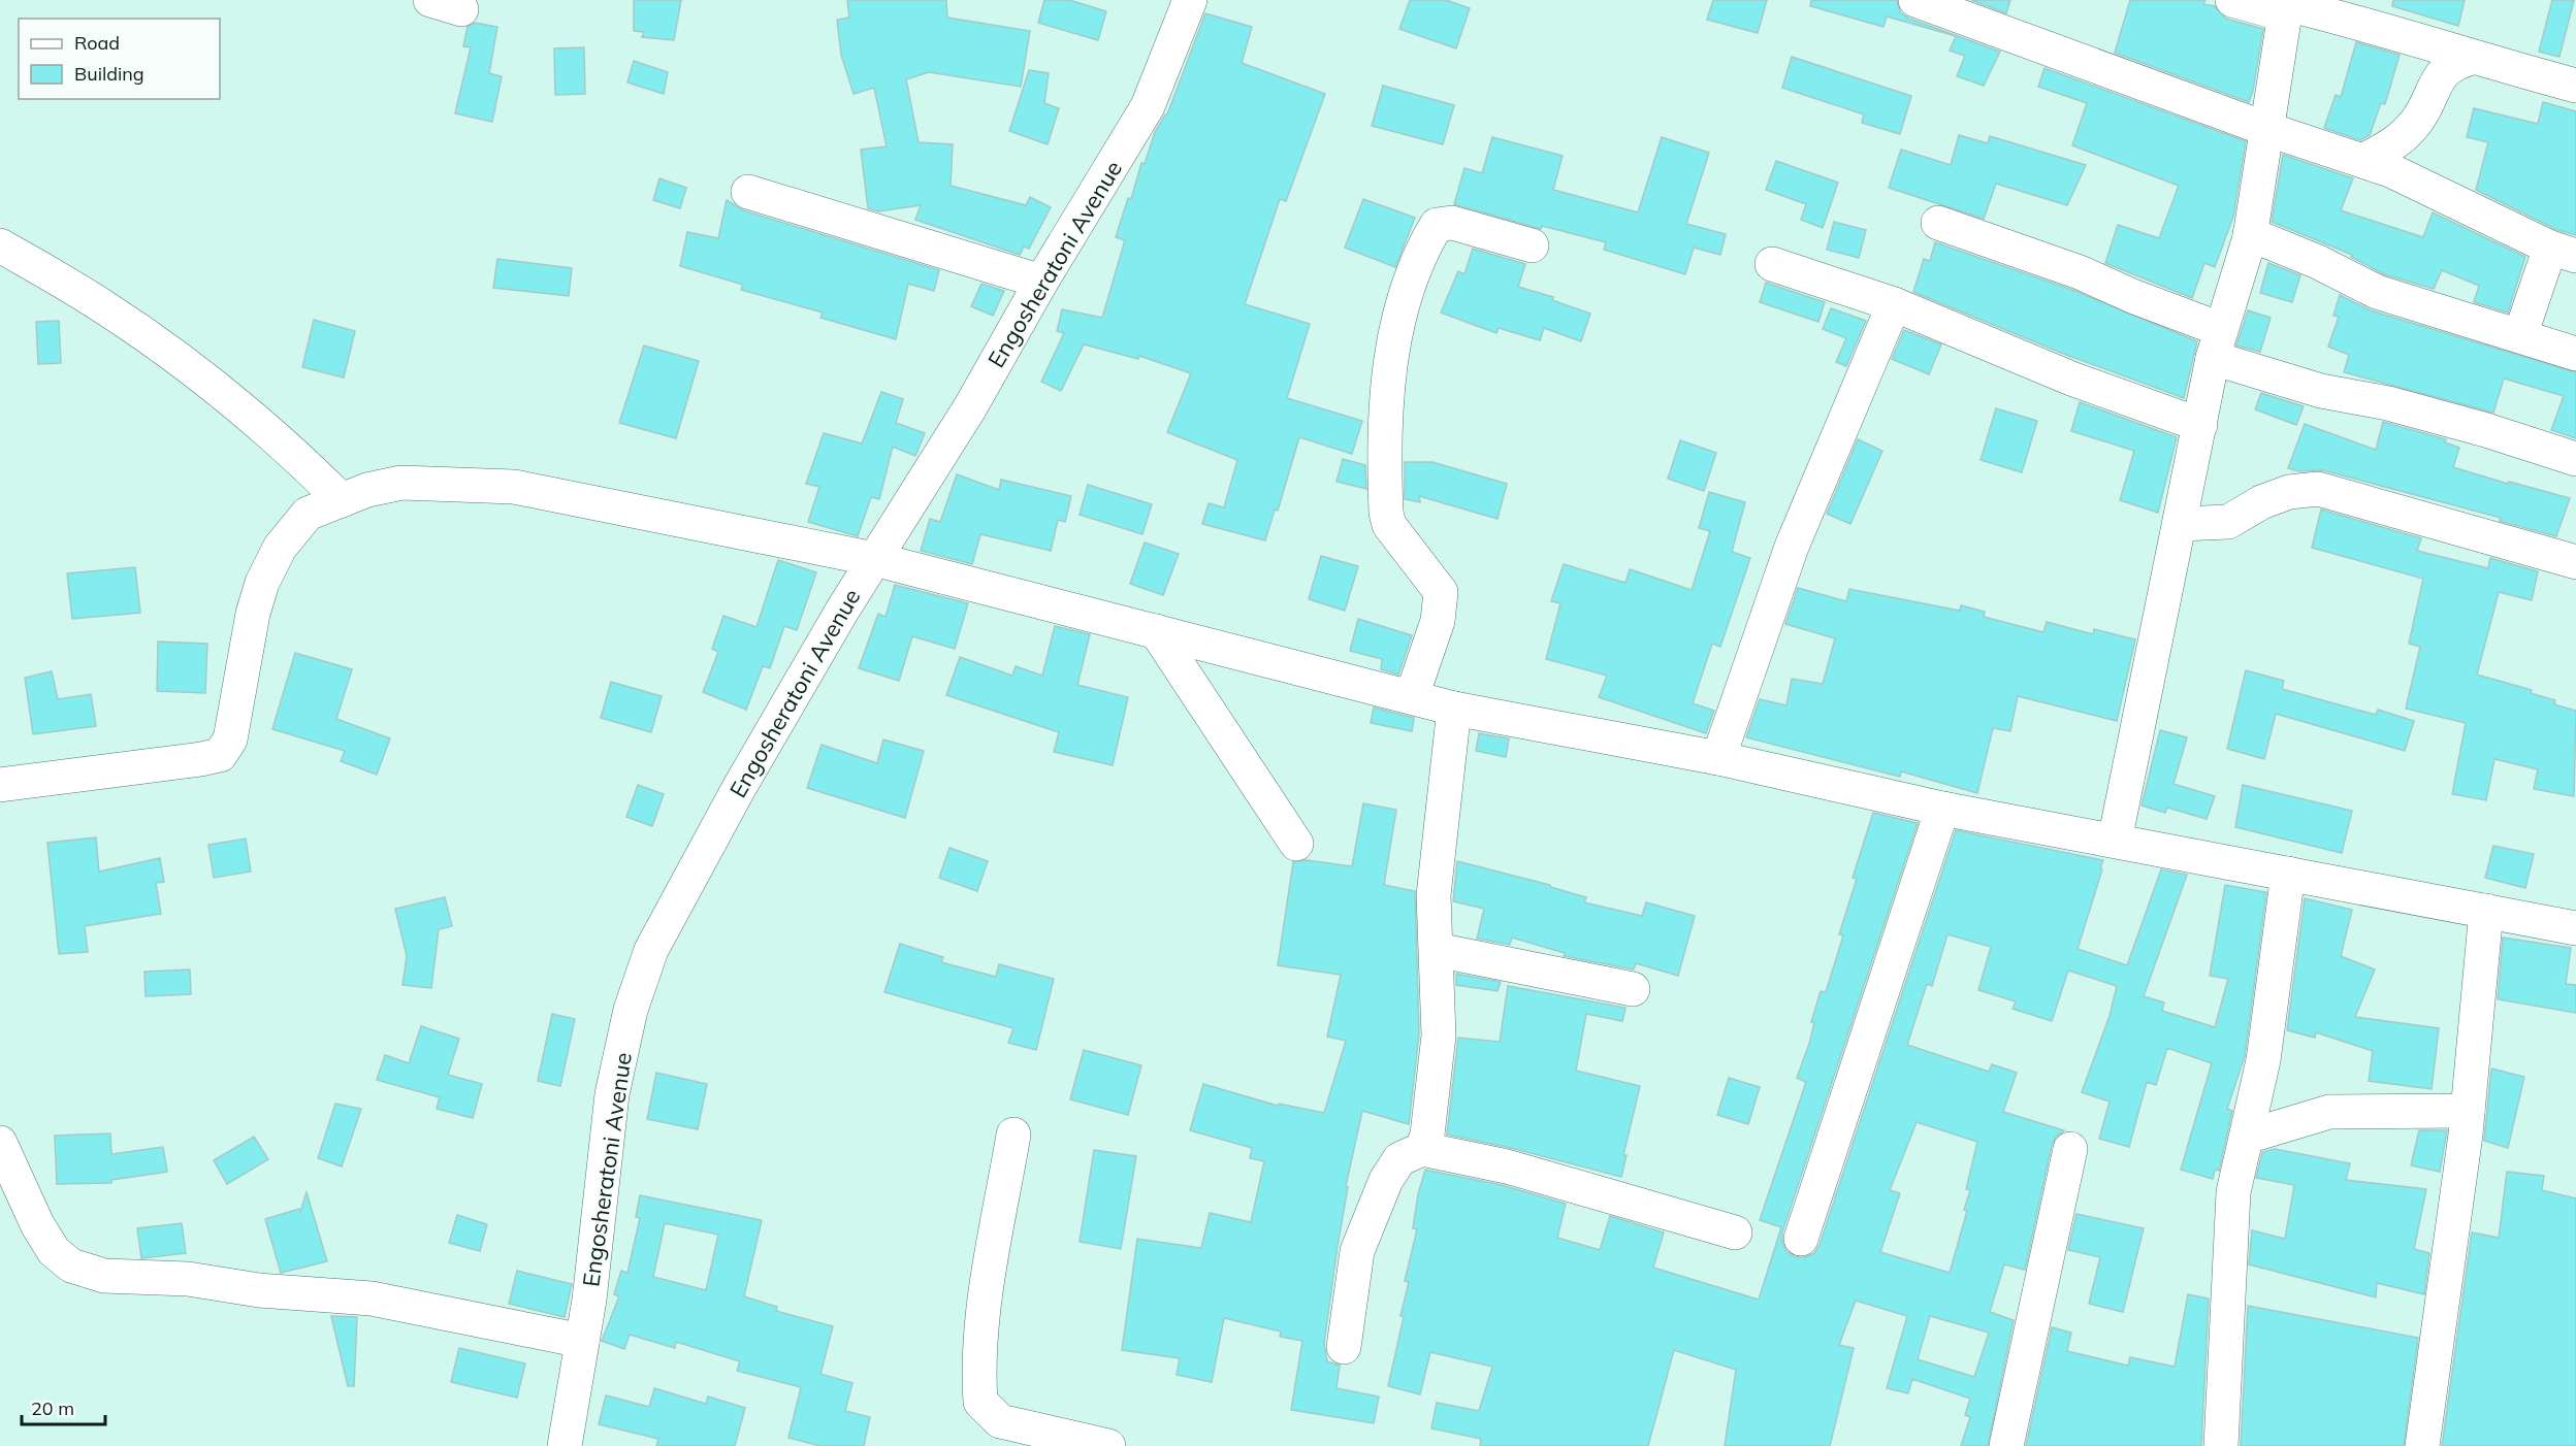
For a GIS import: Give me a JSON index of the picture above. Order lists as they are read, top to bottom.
{
  "streets": {
    "street": ["Engosheratoni Avenue"]
  },
  "legend": ["Road", "Building"],
  "scale_bar": "20 m"
}
